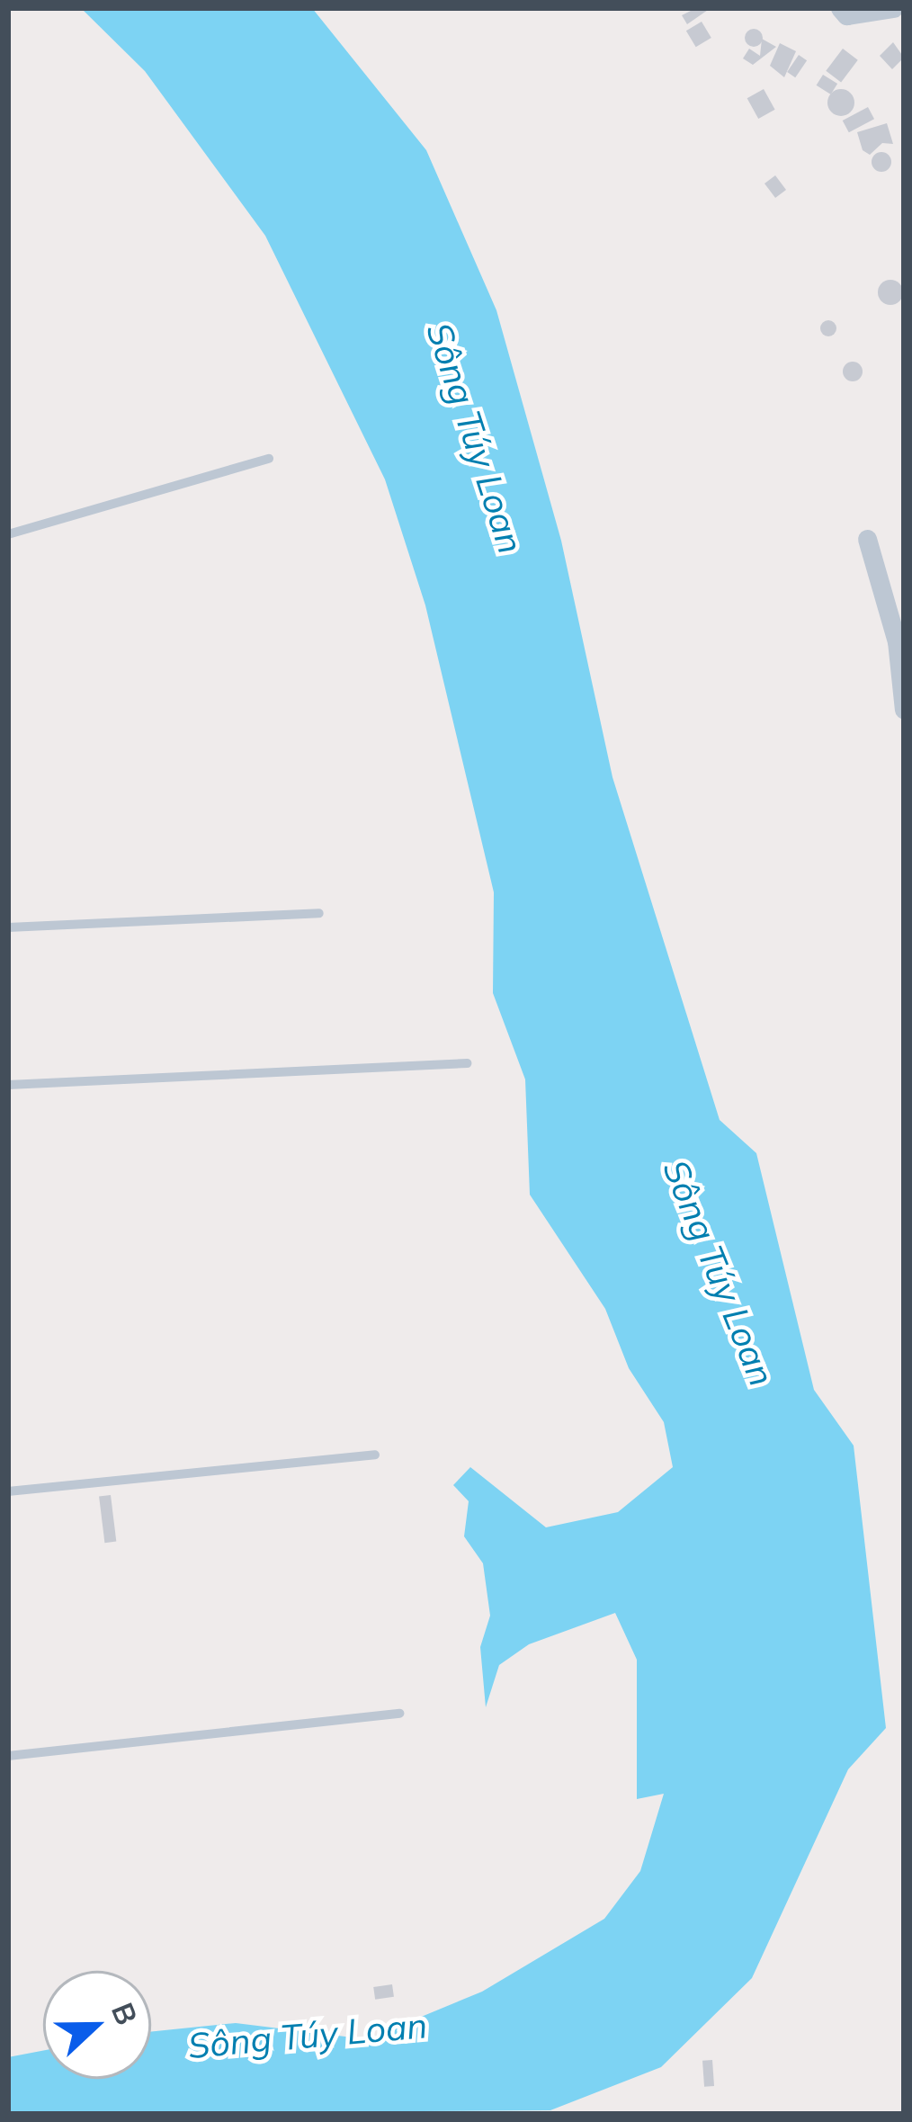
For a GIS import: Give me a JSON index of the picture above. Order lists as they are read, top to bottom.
{
  "water": ["Sông Túy Loan"],
  "north": "right"
}
